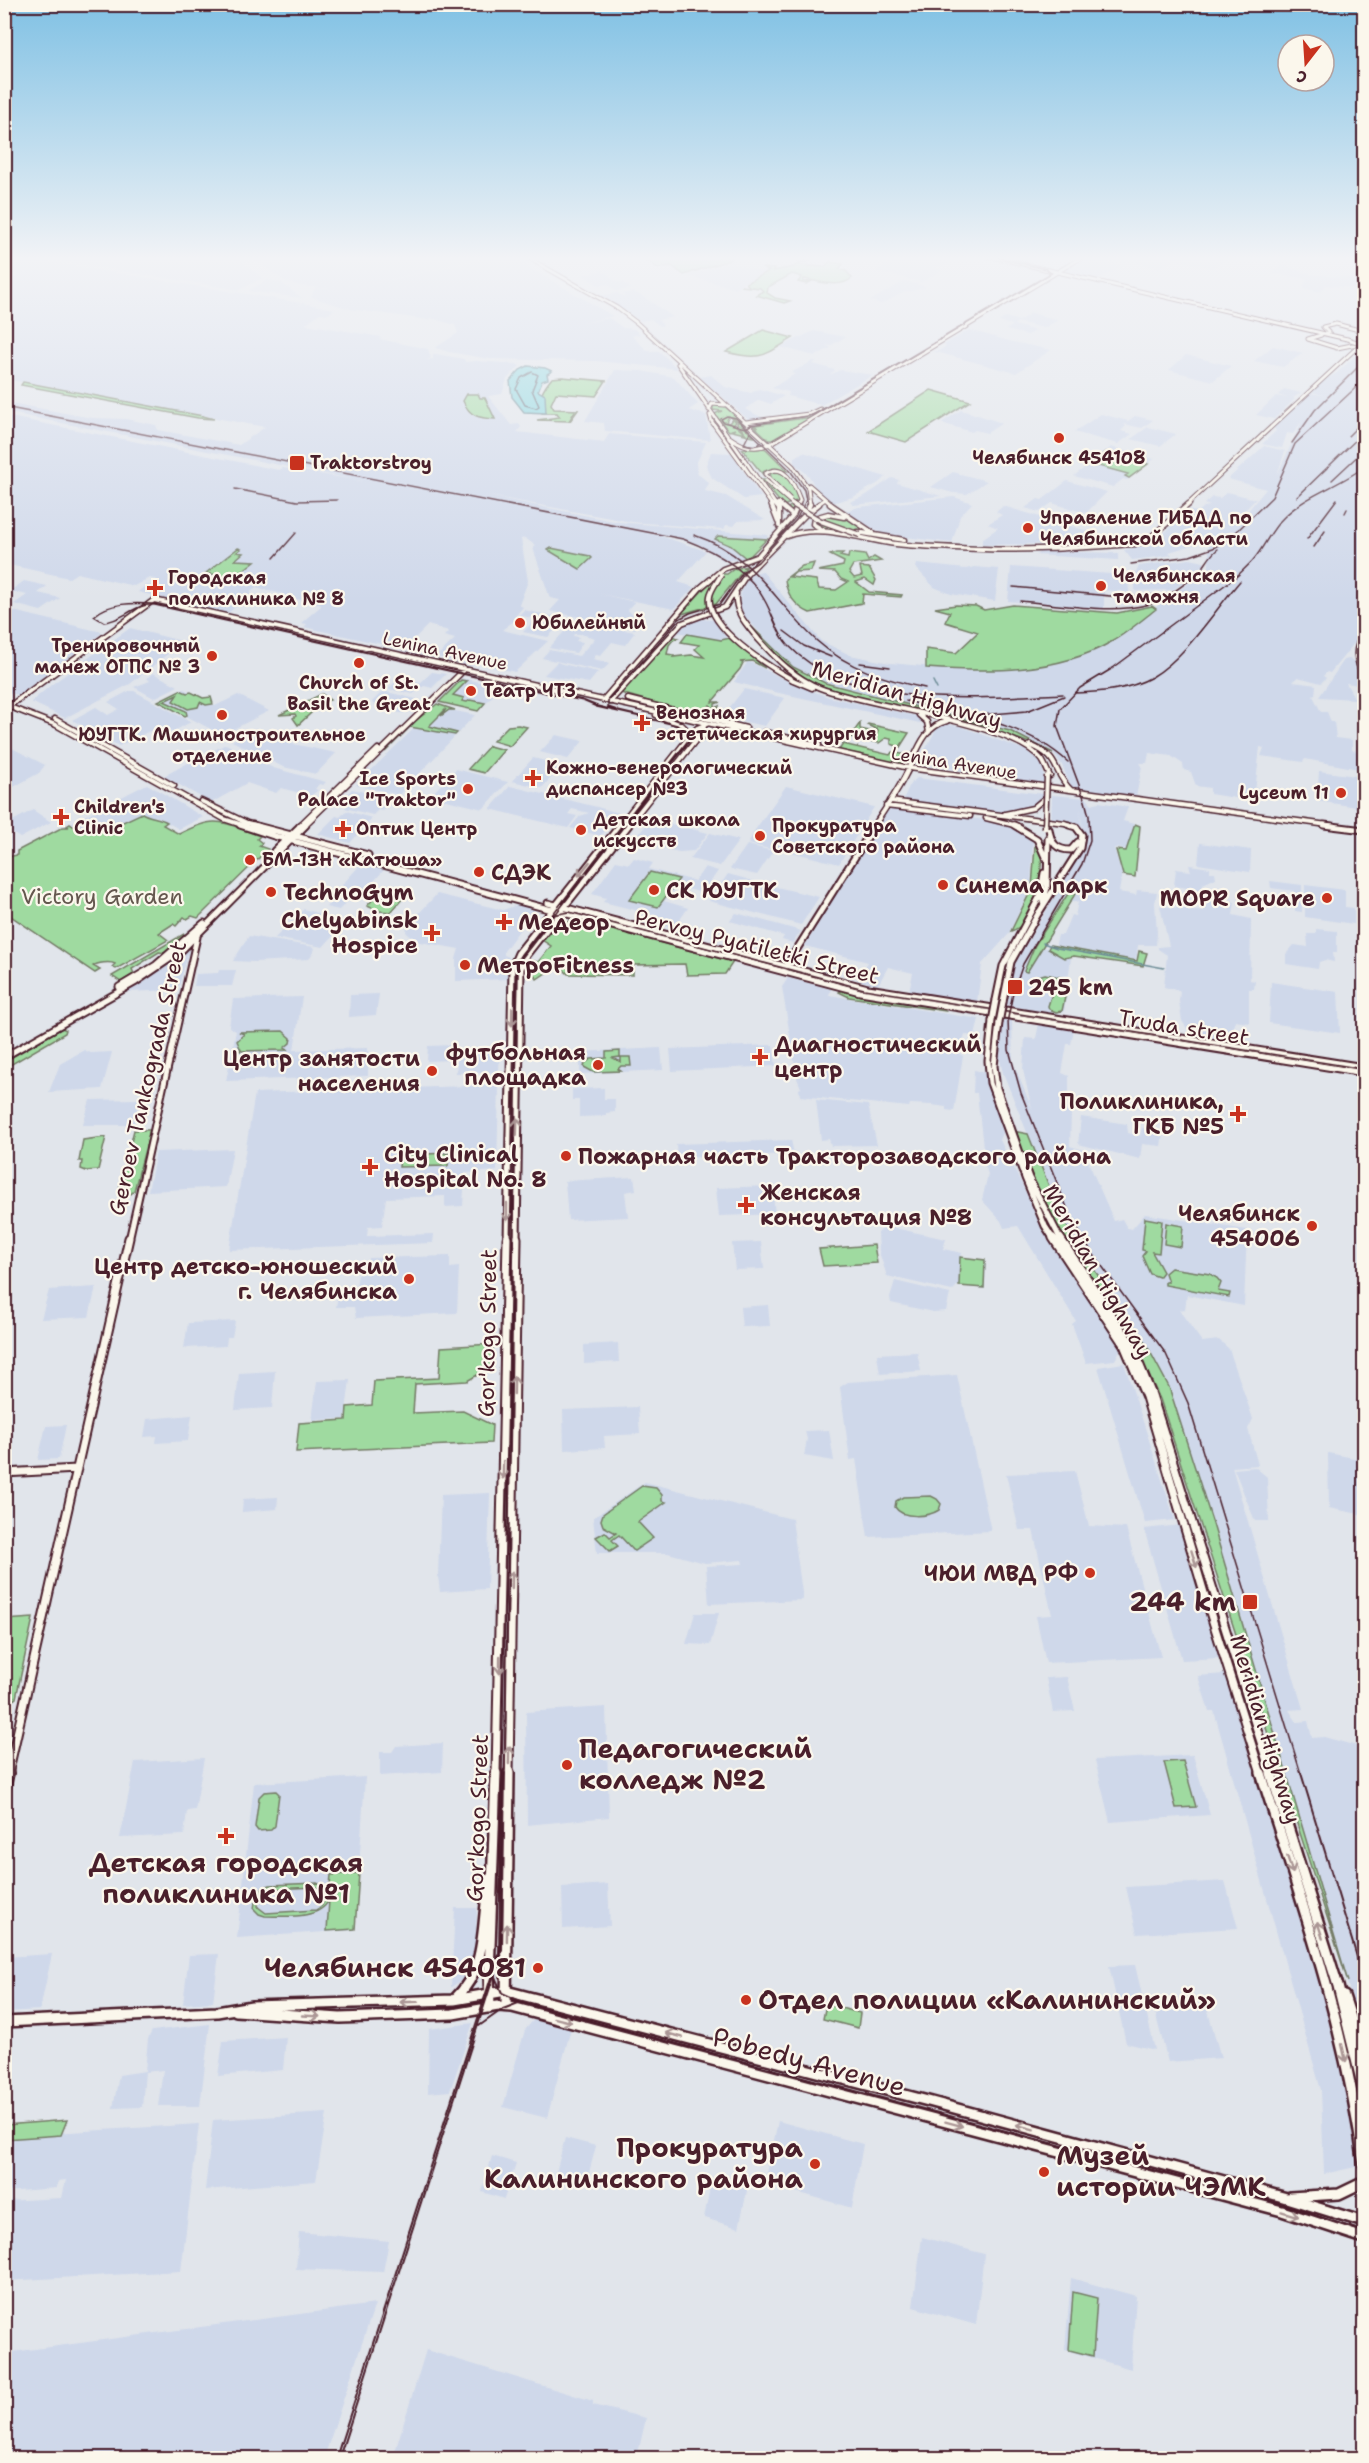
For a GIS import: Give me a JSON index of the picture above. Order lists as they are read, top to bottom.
{
  "streets": {
    "main road": [
      "Lenina Avenue",
      "Meridian Highway",
      "Pervoy Pyatiletki Street",
      "Truda street",
      "Geroev Tankograda Street",
      "Gor'kogo Street",
      "Pobedy Avenue"
    ]
  },
  "crossings": [
    ["Lenina Avenue", "Pervoy Pyatiletki Street"],
    ["Lenina Avenue", "Geroev Tankograda Street"],
    ["Lenina Avenue", "Gor'kogo Street"],
    ["Pervoy Pyatiletki Street", "Truda street"],
    ["Pervoy Pyatiletki Street", "Geroev Tankograda Street"],
    ["Pervoy Pyatiletki Street", "Gor'kogo Street"],
    ["Gor'kogo Street", "Pobedy Avenue"]
  ],
  "parks": ["Victory Garden"],
  "places": {
    "other": [
      "Челябинск 454108",
      "Управление ГИБДД по Челябинской области",
      "Челябинская таможня",
      "Юбилейный",
      "Тренировочный манеж ОГПС № 3",
      "Church of St. Basil the Great",
      "Театр ЧТЗ",
      "ЮУГТК. Машиностроительное отделение",
      "Ice Sports Palace \"Traktor\"",
      "Lyceum 11",
      "Детская школа искусств",
      "Прокуратура Советского района",
      "БМ-13Н «Катюша»",
      "СДЭК",
      "Синема парк",
      "СК ЮУГТК",
      "TechnoGym",
      "MOPR Square",
      "МетроFitness",
      "футбольная площадка",
      "Центр занятости населения",
      "Пожарная часть Тракторозаводского района",
      "Челябинск 454006",
      "Центр детско-юношеский г. Челябинска",
      "ЧЮИ МВД РФ",
      "Педагогический колледж №2",
      "Челябинск 454081",
      "Отдел полиции «Калининский»",
      "Прокуратура Калининского района",
      "Музей истории ЧЭМК"
    ],
    "transit": ["Traktorstroy", "245 km", "244 km"],
    "health": [
      "Городская поликлиника № 8",
      "Венозная эстетическая хирургия",
      "Кожно-венерологический диспансер №3",
      "Children's Clinic",
      "Оптик Центр",
      "Медеор",
      "Chelyabinsk Hospice",
      "Диагностический центр",
      "Поликлиника, ГКБ №5",
      "City Clinical Hospital No. 8",
      "Женская консультация №8",
      "Детская городская поликлиника №1"
    ]
  },
  "north": "bottom"
}
